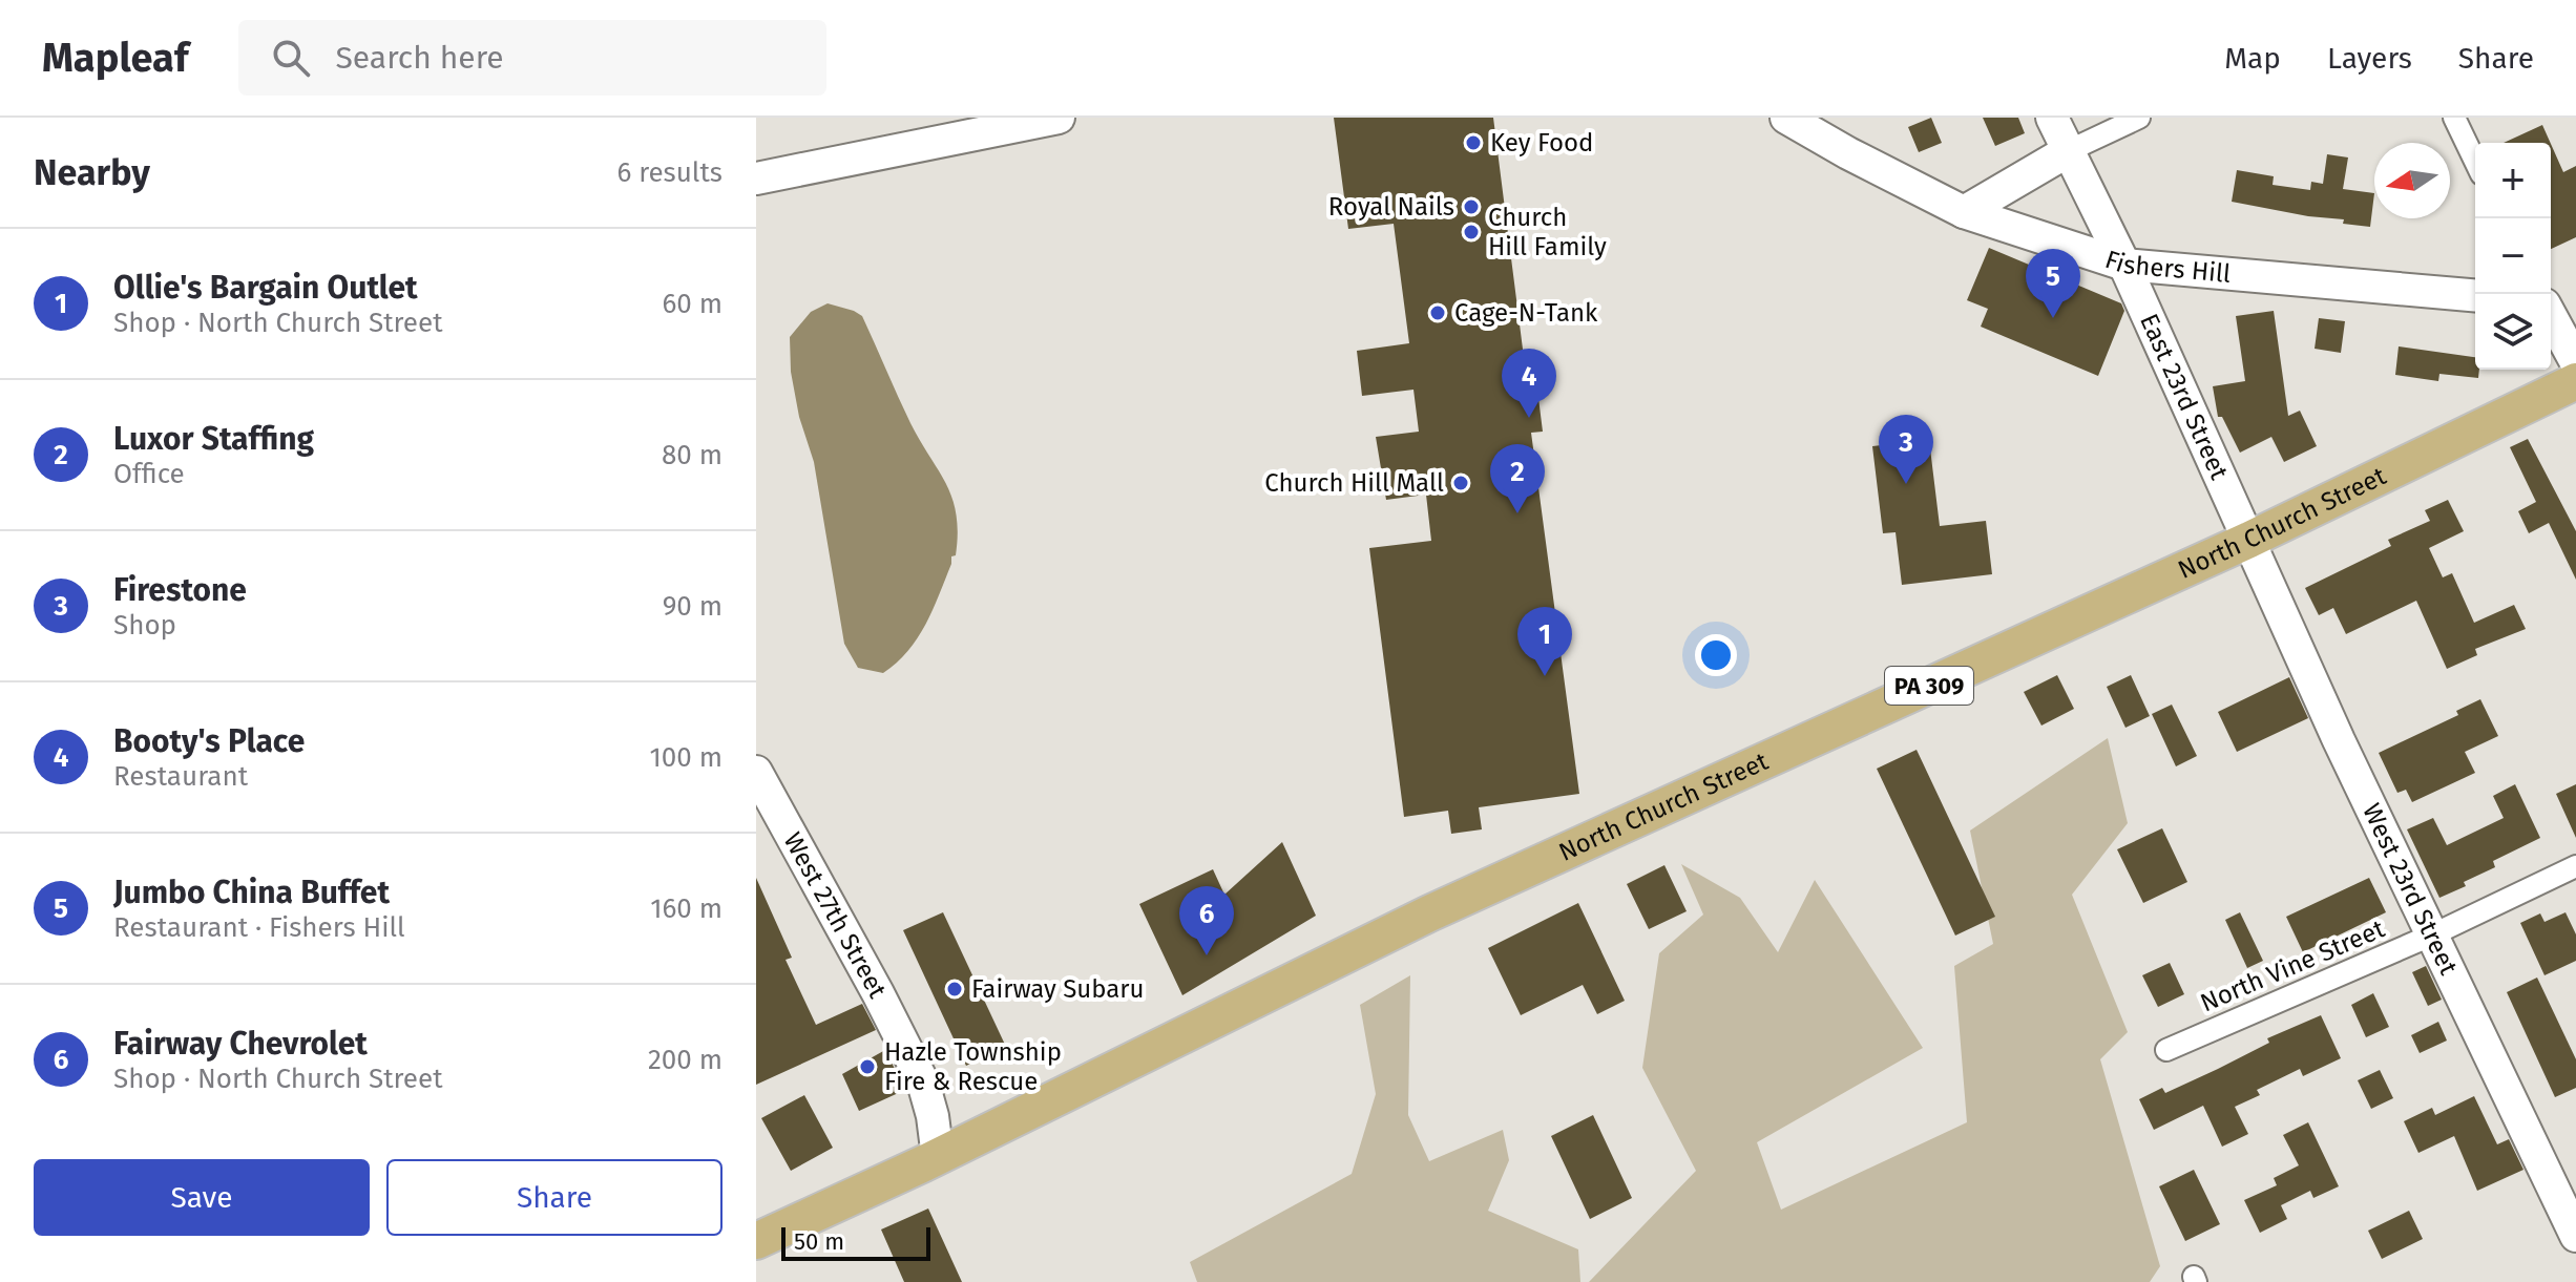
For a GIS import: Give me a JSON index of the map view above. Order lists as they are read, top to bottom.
{
  "streets": {
    "main road": ["North Church Street", "PA 309"],
    "street": [
      "Fishers Hill",
      "East 23rd Street",
      "West 23rd Street",
      "West 27th Street",
      "North Vine Street"
    ]
  },
  "crossings": [
    ["Fishers Hill", "East 23rd Street"],
    ["East 23rd Street", "North Church Street"],
    ["East 23rd Street", "West 23rd Street"],
    ["North Church Street", "West 23rd Street"],
    ["North Church Street", "West 27th Street"],
    ["West 23rd Street", "North Vine Street"]
  ],
  "places": [
    "Key Food",
    "Royal Nails",
    "Church Hill Family",
    "Cage-N-Tank",
    "Church Hill Mall",
    "Fairway Subaru",
    "Hazle Township Fire & Rescue"
  ],
  "scale_bar": "50 m",
  "north": "left",
  "page": {
    "header": "Mapleaf",
    "search": "Search here",
    "nav": ["Map", "Layers", "Share"],
    "heading": ["Nearby", "6 results"],
    "map_buttons": ["+", "−"],
    "list": [
      {
        "mark": "1",
        "name": "Ollie's Bargain Outlet",
        "note": "Shop · North Church Street",
        "value": "60 m"
      },
      {
        "mark": "2",
        "name": "Luxor Staffing",
        "note": "Office",
        "value": "80 m"
      },
      {
        "mark": "3",
        "name": "Firestone",
        "note": "Shop",
        "value": "90 m"
      },
      {
        "mark": "4",
        "name": "Booty's Place",
        "note": "Restaurant",
        "value": "100 m"
      },
      {
        "mark": "5",
        "name": "Jumbo China Buffet",
        "note": "Restaurant · Fishers Hill",
        "value": "160 m"
      },
      {
        "mark": "6",
        "name": "Fairway Chevrolet",
        "note": "Shop · North Church Street",
        "value": "200 m"
      }
    ],
    "pins": [
      "5",
      "4",
      "3",
      "2",
      "1",
      "6"
    ],
    "buttons": ["Save", "Share"],
    "scale": "50 m"
  }
}
